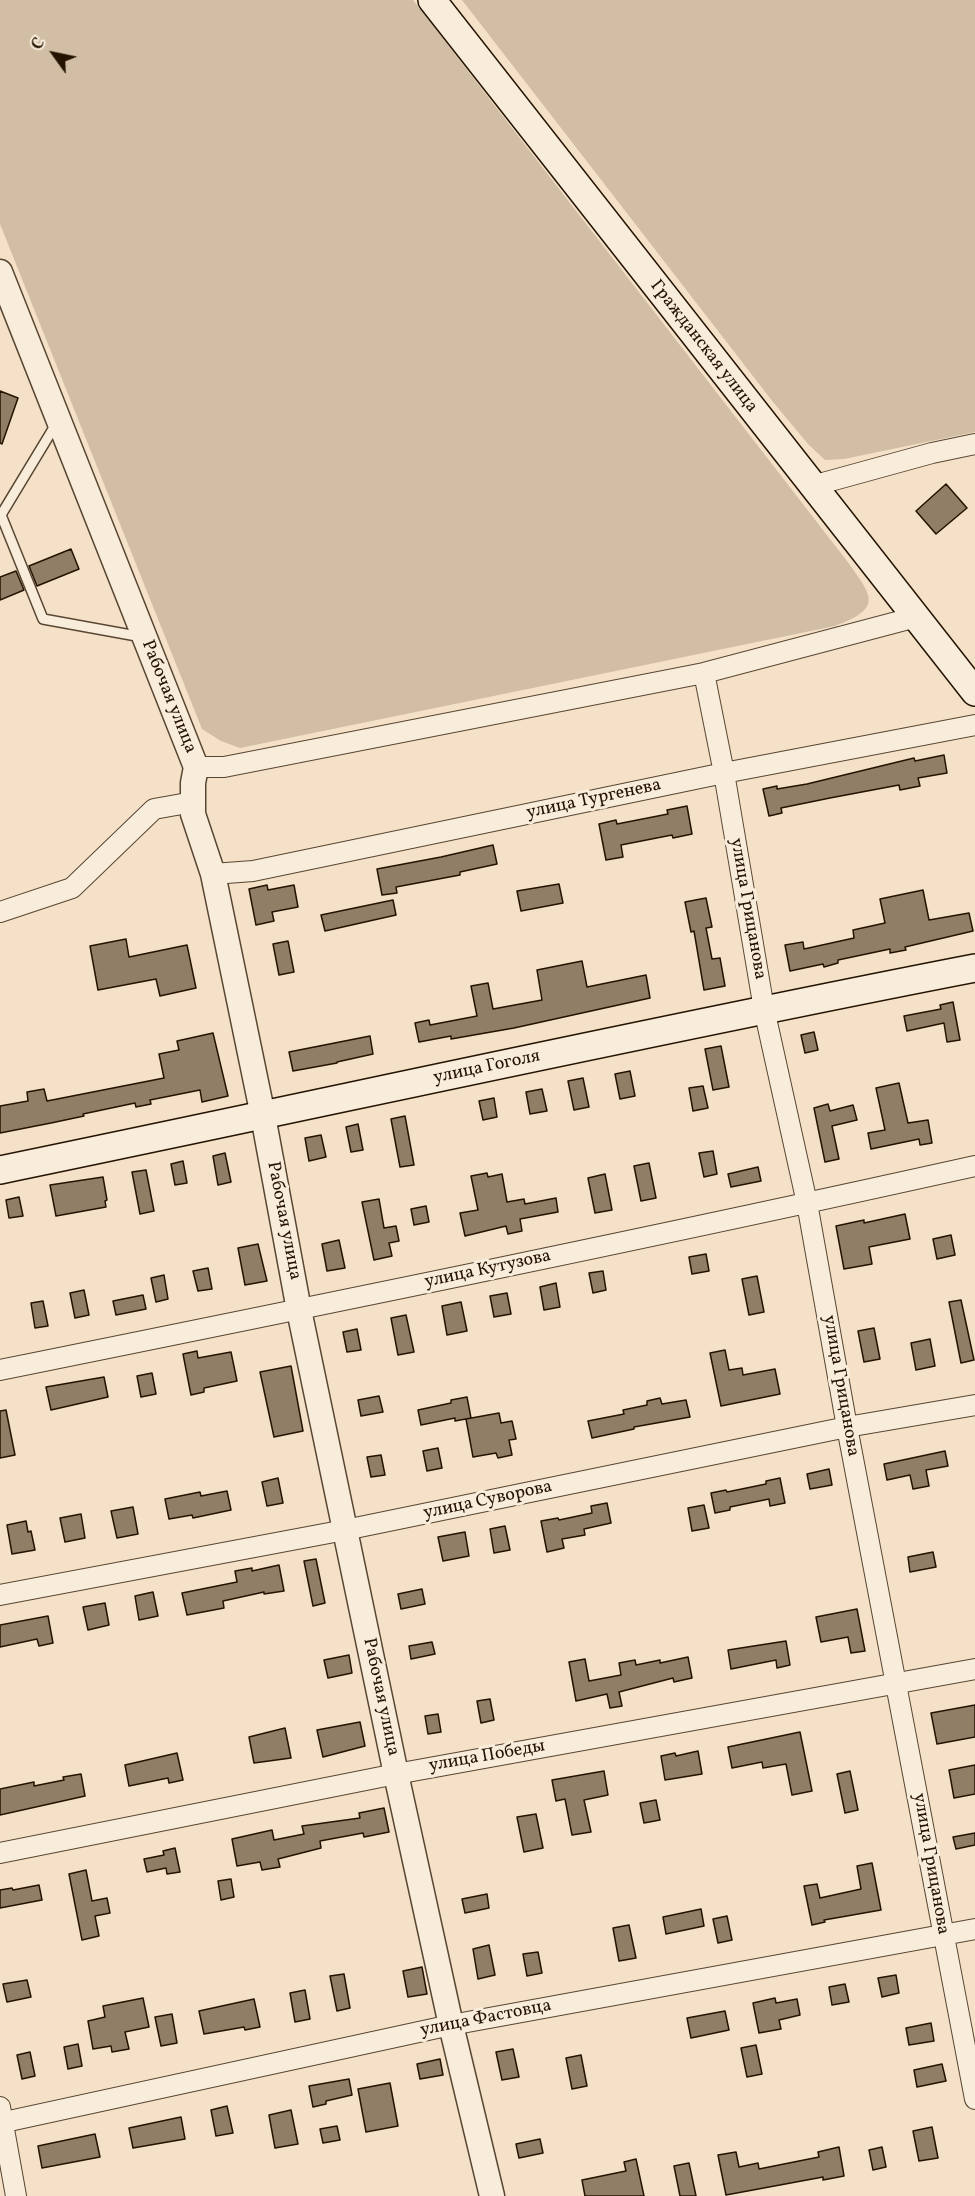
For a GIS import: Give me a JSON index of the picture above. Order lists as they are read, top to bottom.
{
  "streets": {
    "main road": ["Гражданская улица", "улица Гоголя"],
    "street": [
      "Рабочая улица",
      "улица Тургенева",
      "улица Грицанова",
      "улица Кутузова",
      "улица Суворова",
      "улица Победы",
      "улица Фастовца"
    ]
  },
  "crossings": [
    ["Рабочая улица", "улица Тургенева"],
    ["Рабочая улица", "улица Гоголя"],
    ["Рабочая улица", "улица Кутузова"],
    ["Рабочая улица", "улица Суворова"],
    ["Рабочая улица", "улица Победы"],
    ["Рабочая улица", "улица Фастовца"],
    ["улица Тургенева", "улица Грицанова"],
    ["улица Грицанова", "улица Гоголя"],
    ["улица Грицанова", "улица Кутузова"],
    ["улица Грицанова", "улица Суворова"],
    ["улица Грицанова", "улица Победы"],
    ["улица Грицанова", "улица Фастовца"]
  ],
  "north": "top left"
}
